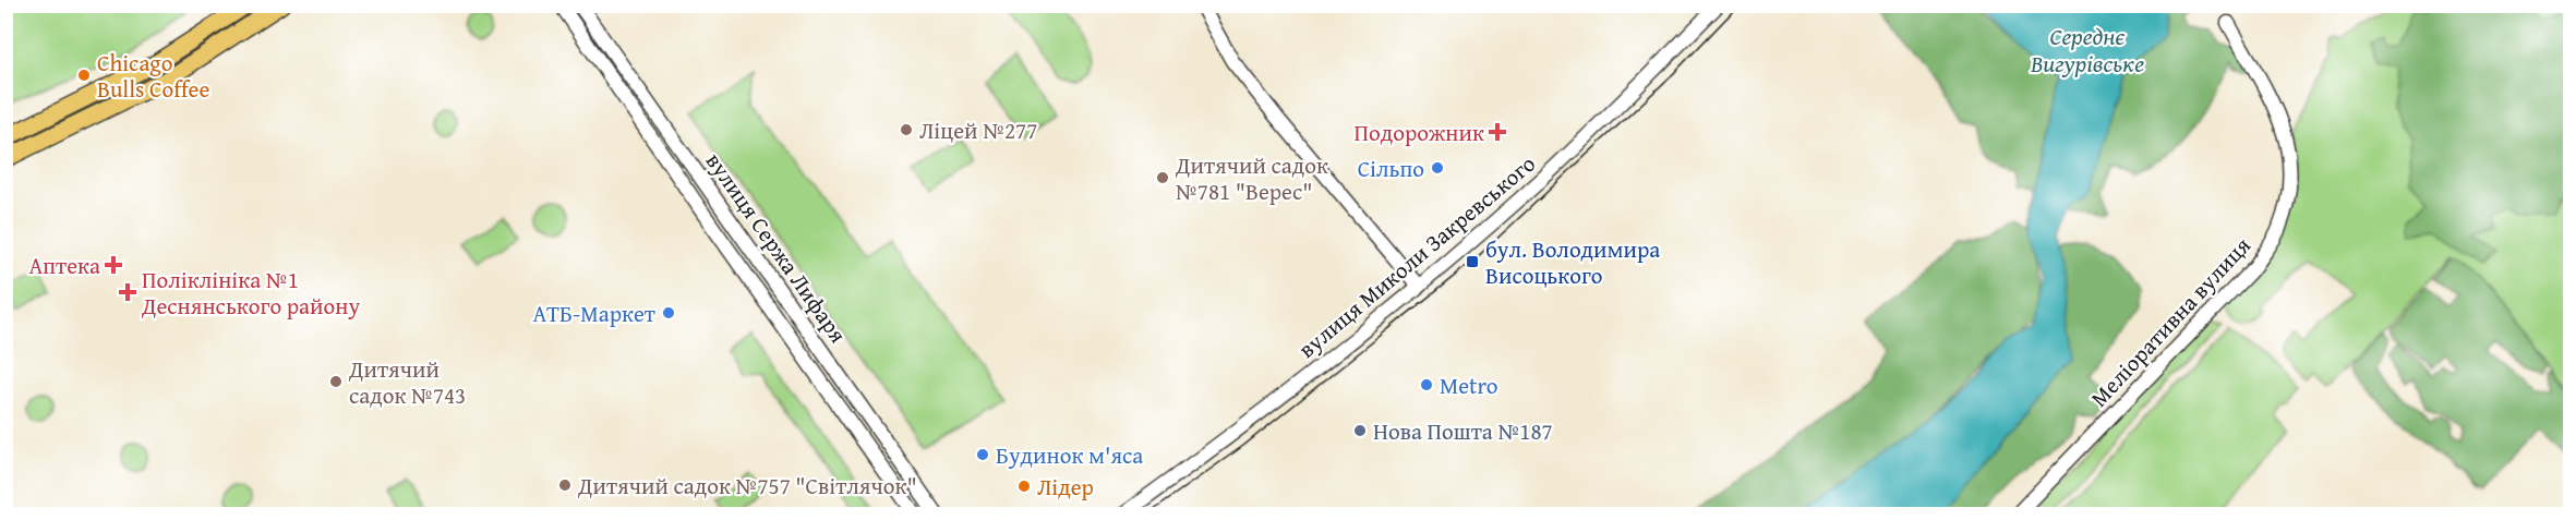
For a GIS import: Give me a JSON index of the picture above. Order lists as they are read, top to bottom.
{
  "streets": {
    "street": ["вулиця Сержа Лифаря", "вулиця Миколи Закревського", "Меліоративна вулиця"]
  },
  "water": ["Середнє Вигурівське"],
  "places": {
    "other": [
      "Chicago Bulls Coffee",
      "Ліцей №277",
      "Сільпо",
      "Дитячий садок №781 \"Верес\"",
      "АТБ-Маркет",
      "Дитячий садок №743",
      "Metro",
      "Нова Пошта №187",
      "Будинок м'яса",
      "Дитячий садок №757 \"Світлячок\"",
      "Лідер"
    ],
    "health": ["Подорожник", "Аптека", "Поліклініка №1 Деснянського району"],
    "transit": ["бул. Володимира Висоцького"]
  }
}
